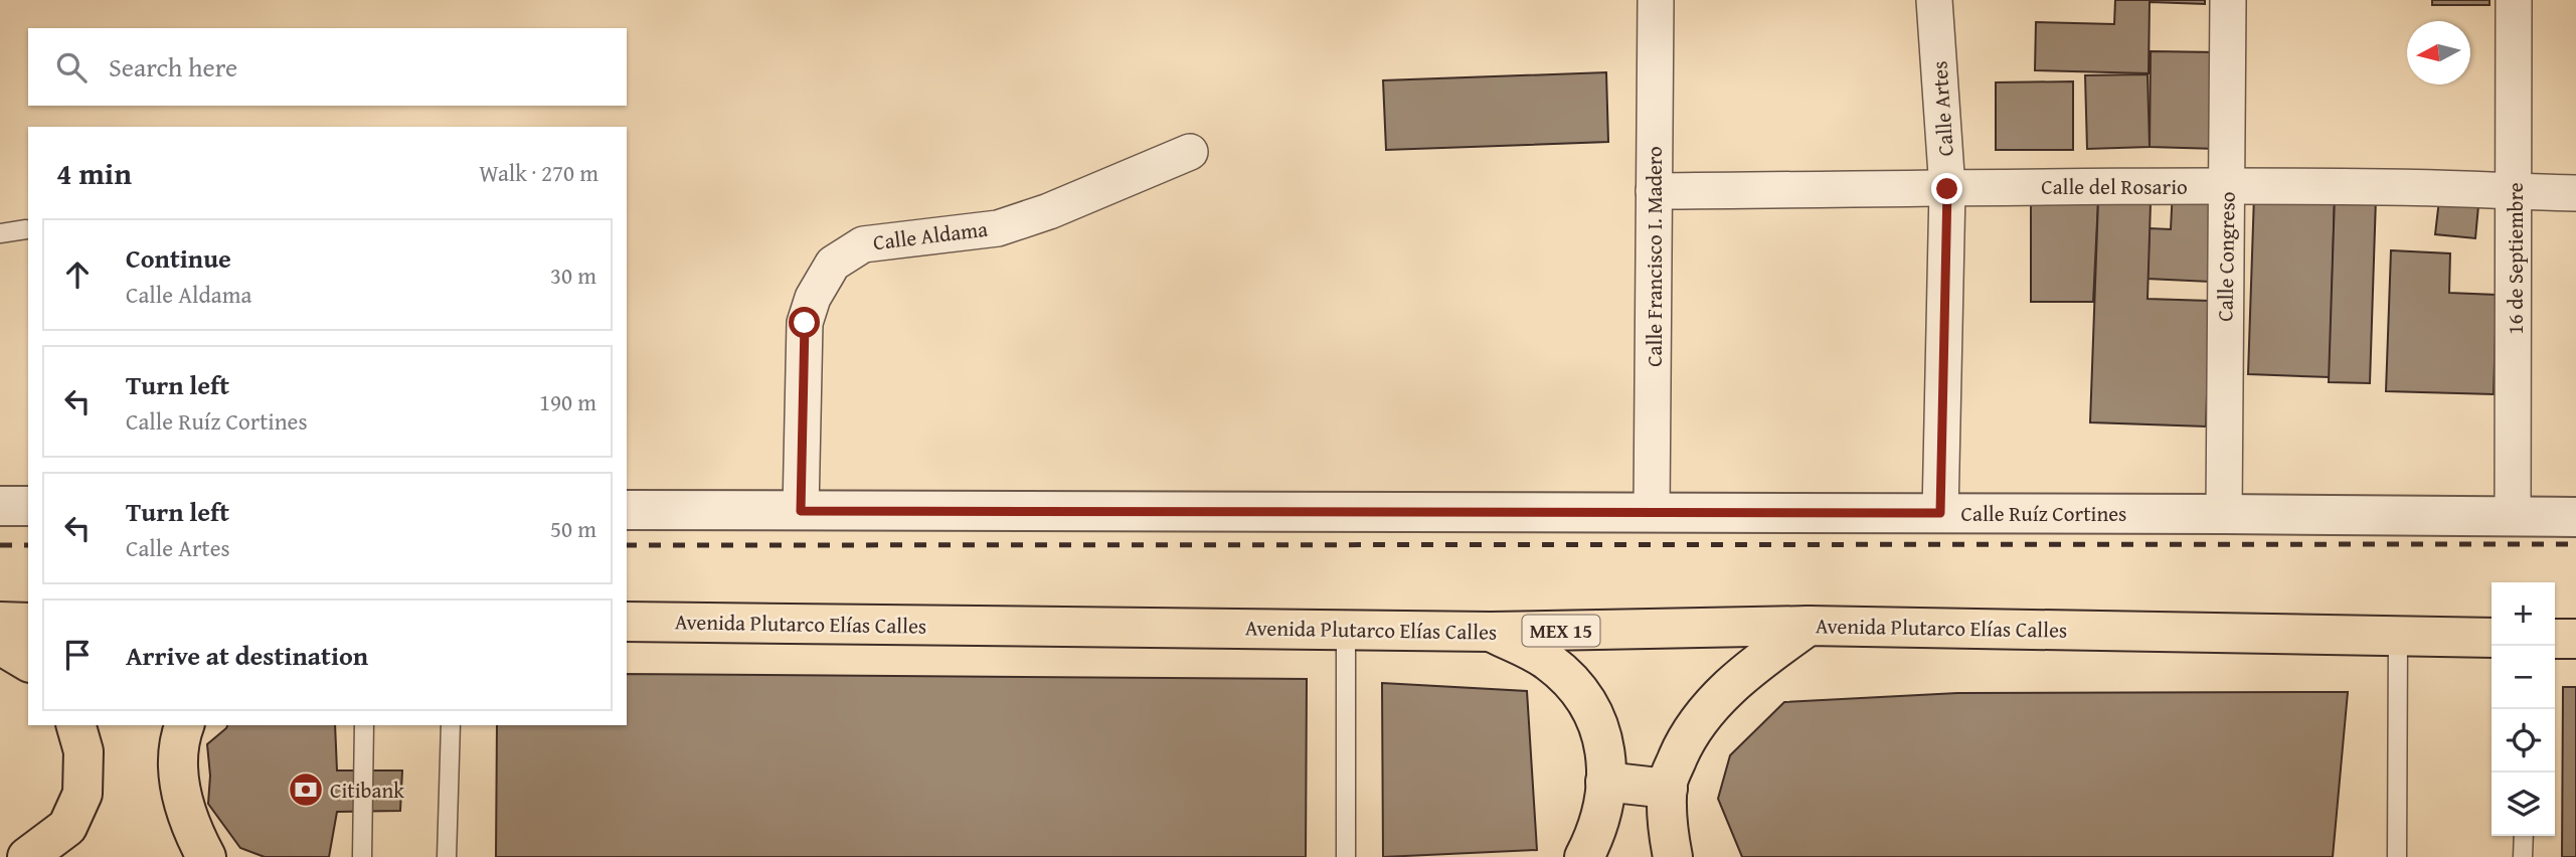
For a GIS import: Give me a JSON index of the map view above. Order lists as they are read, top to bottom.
{
  "streets": {
    "highway": ["Avenida Plutarco Elías Calles", "MEX 15"],
    "street": [
      "Calle Artes",
      "Calle del Rosario",
      "Calle Aldama",
      "Calle Francisco I. Madero",
      "Calle Congreso",
      "16 de Septiembre",
      "Calle Ruíz Cortines"
    ]
  },
  "crossings": [
    ["Calle Artes", "Calle del Rosario"],
    ["Calle Artes", "Calle Ruíz Cortines"],
    ["Calle del Rosario", "Calle Francisco I. Madero"],
    ["Calle del Rosario", "Calle Congreso"],
    ["Calle del Rosario", "16 de Septiembre"],
    ["Calle Aldama", "Calle Ruíz Cortines"],
    ["Calle Francisco I. Madero", "Calle Ruíz Cortines"],
    ["Calle Congreso", "Calle Ruíz Cortines"],
    ["16 de Septiembre", "Calle Ruíz Cortines"]
  ],
  "places": {
    "bank": ["Citibank"]
  },
  "north": "left",
  "page": {
    "search": "Search here",
    "heading": ["4 min", "Walk · 270 m"],
    "list": [
      ["Continue", "Calle Aldama", "30 m"],
      ["Turn left", "Calle Ruíz Cortines", "190 m"],
      ["Turn left", "Calle Artes", "50 m"],
      "Arrive at destination"
    ],
    "map_buttons": ["+", "−"]
  }
}
